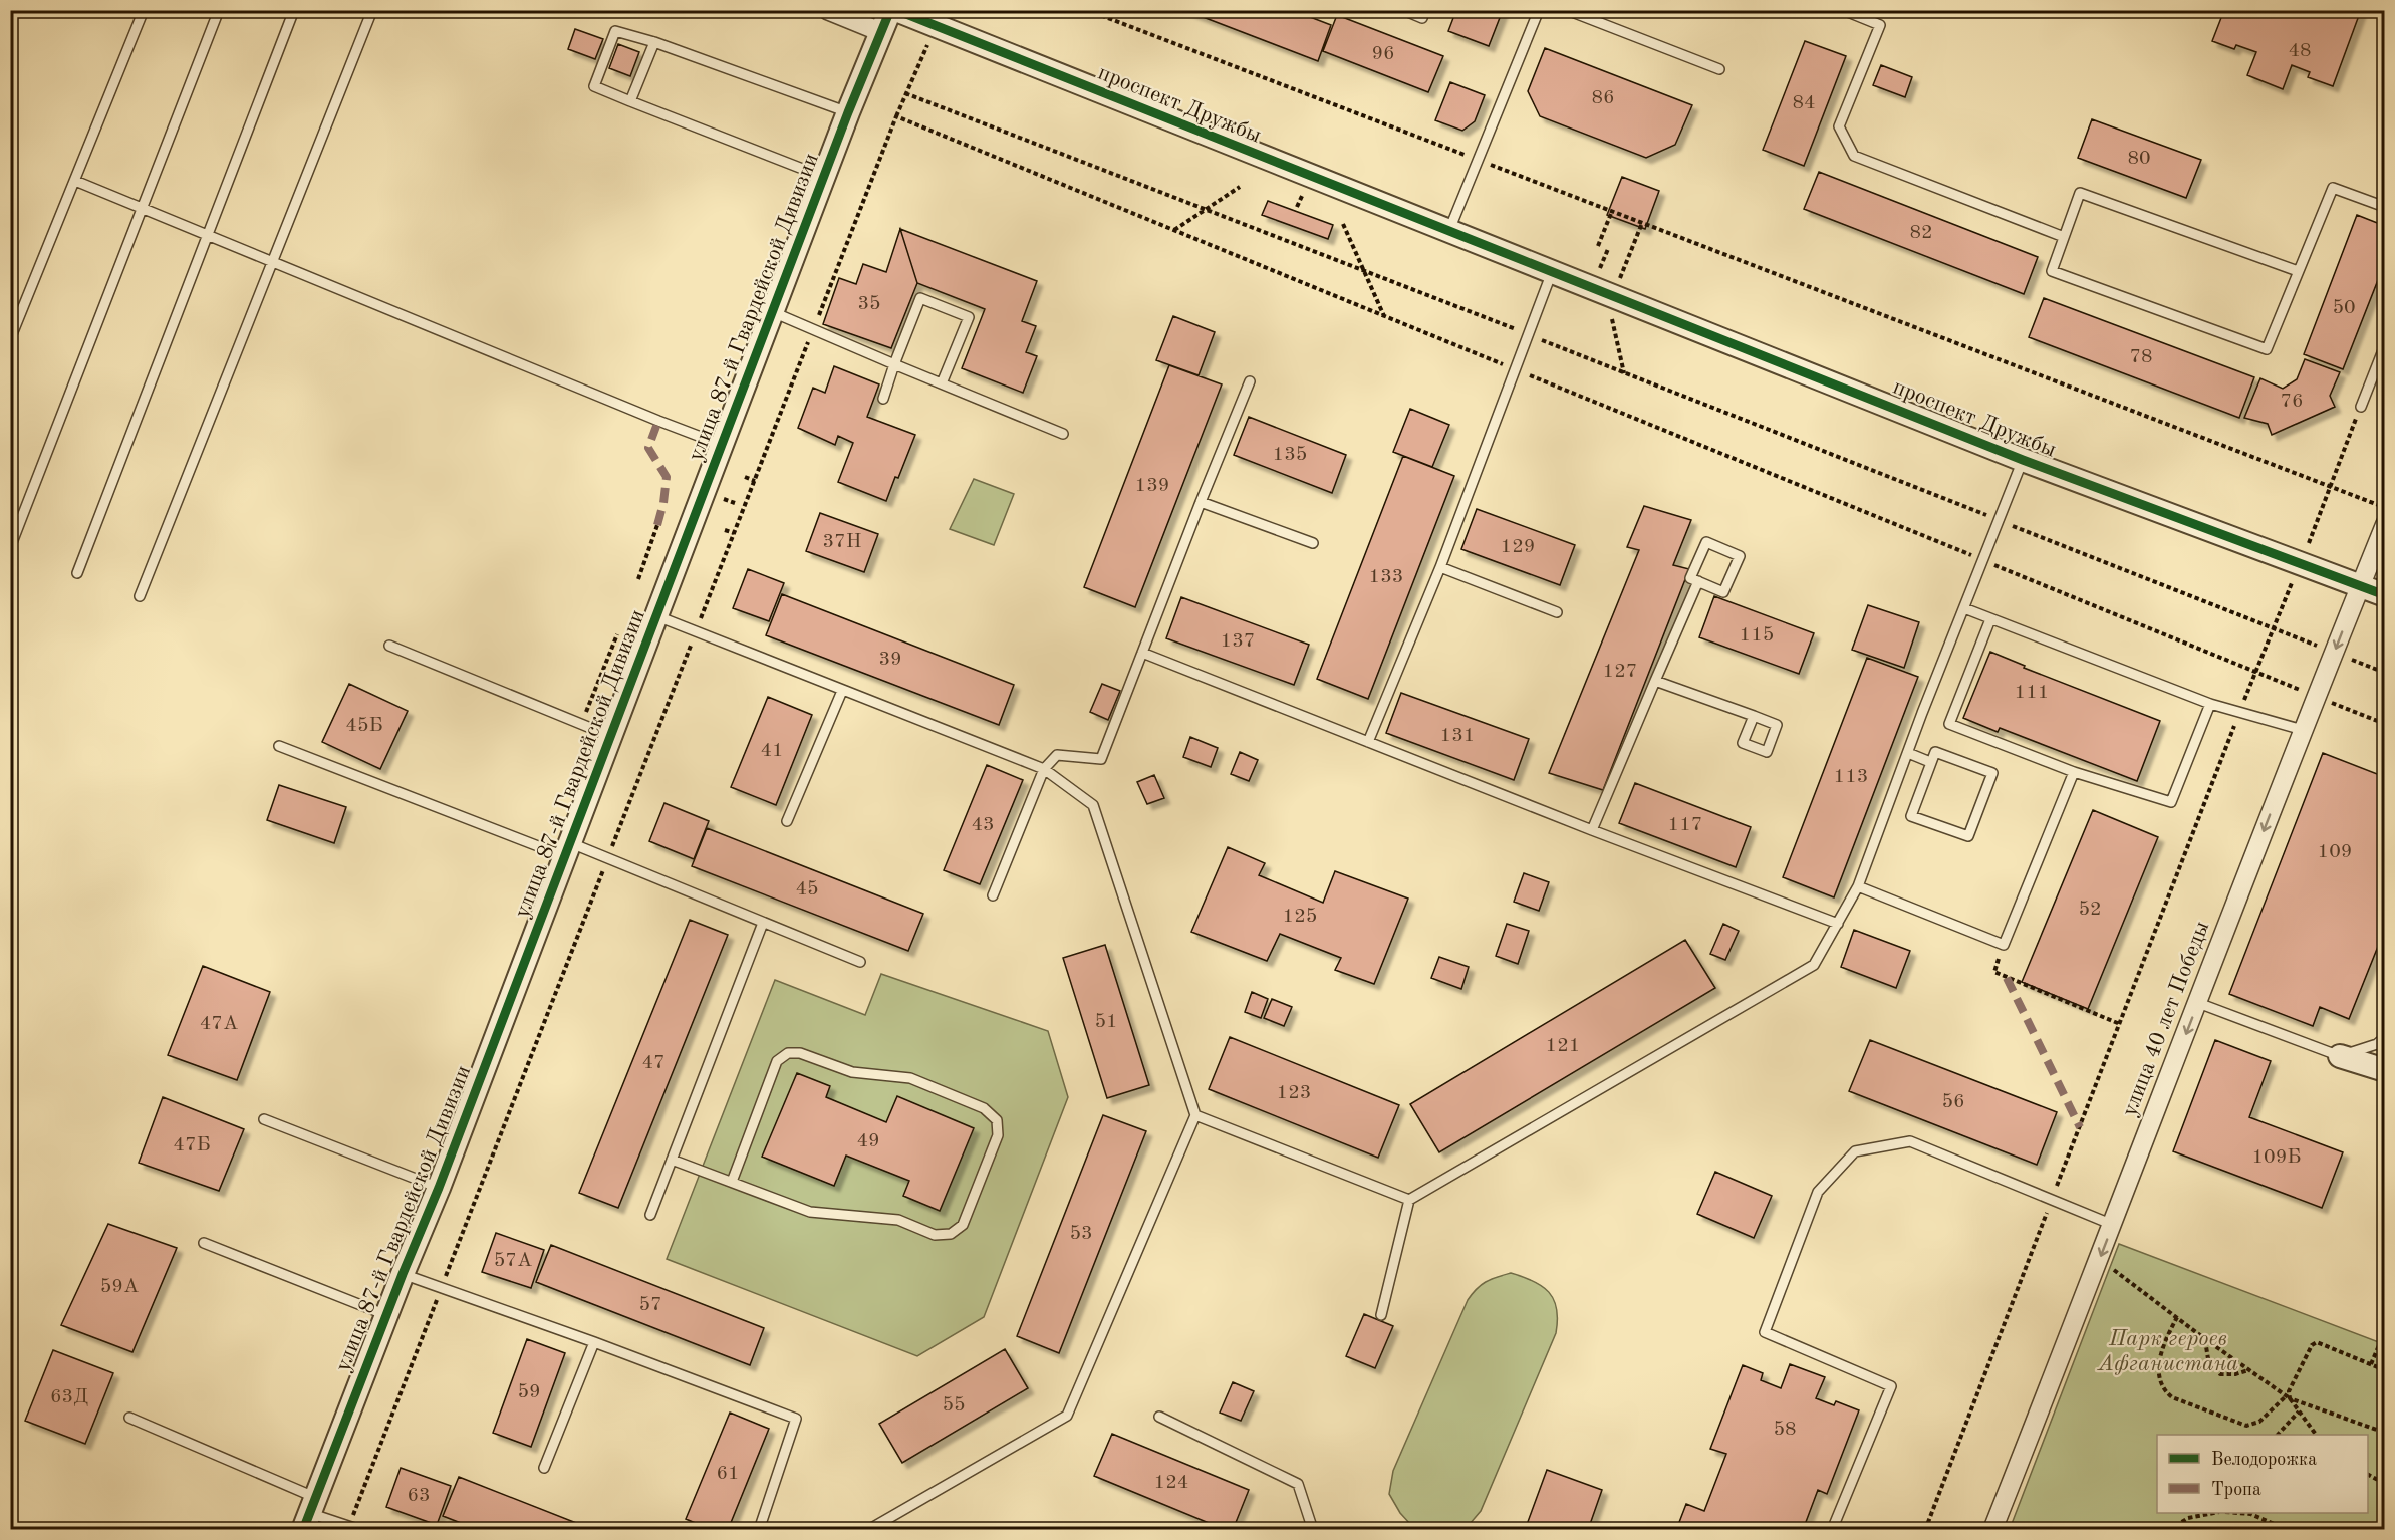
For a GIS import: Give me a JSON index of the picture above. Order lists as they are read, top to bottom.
{
  "streets": {
    "street": ["проспект Дружбы", "улица 87-й Гвардейской Дивизии", "улица 40 лет Победы"]
  },
  "crossings": [
    ["проспект Дружбы", "улица 40 лет Победы"]
  ],
  "one_way": ["улица 40 лет Победы"],
  "parks": ["Парк героев Афганистана"],
  "house_numbers": [
    "48",
    "96",
    "86",
    "84",
    "80",
    "82",
    "35",
    "50",
    "78",
    "76",
    "135",
    "139",
    "37Н",
    "129",
    "133",
    "115",
    "137",
    "39",
    "127",
    "111",
    "45Б",
    "131",
    "41",
    "113",
    "43",
    "117",
    "109",
    "45",
    "52",
    "125",
    "51",
    "47А",
    "121",
    "47",
    "123",
    "56",
    "49",
    "47Б",
    "109Б",
    "53",
    "57А",
    "59А",
    "57",
    "59",
    "63Д",
    "55",
    "58",
    "61",
    "124",
    "63"
  ],
  "legend": ["Велодорожка", "Тропа"]
}
